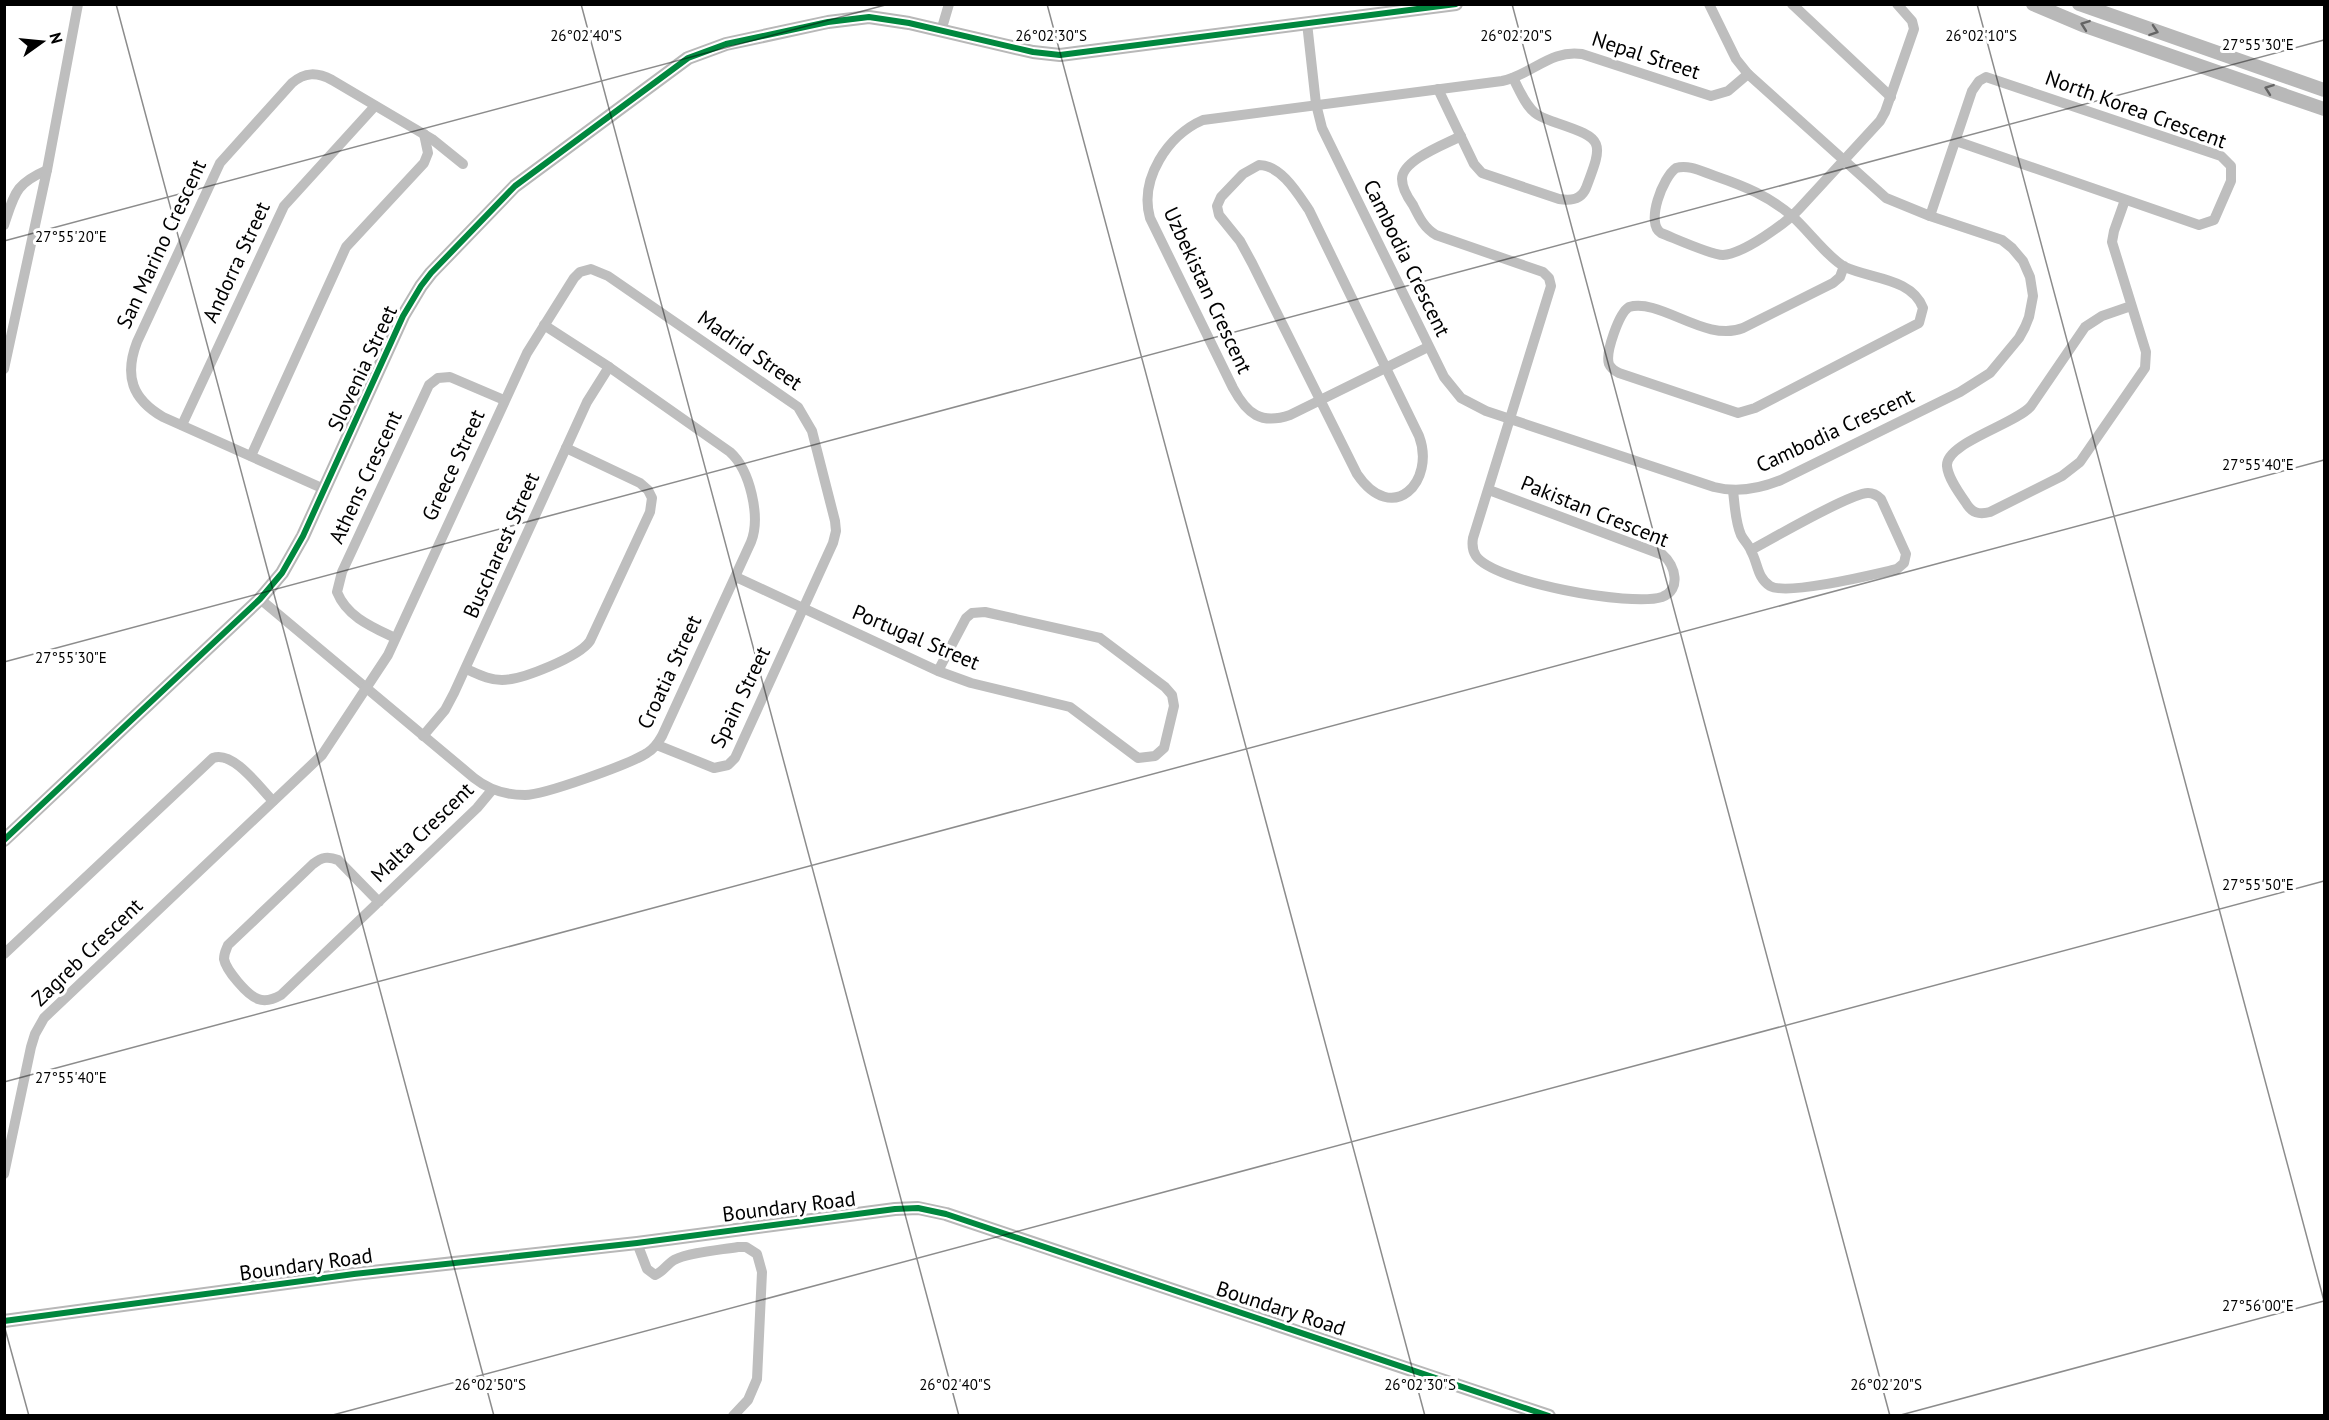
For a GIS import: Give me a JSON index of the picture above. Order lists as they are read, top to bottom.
{
  "streets": {
    "street": [
      "Nepal Street",
      "North Korea Crescent",
      "San Marino Crescent",
      "Cambodia Crescent",
      "Andorra Street",
      "Uzbekistan Crescent",
      "Madrid Street",
      "Slovenia Street",
      "Greece Street",
      "Athens Crescent",
      "Pakistan Crescent",
      "Buscharest Street",
      "Portugal Street",
      "Croatia Street",
      "Spain Street",
      "Malta Crescent",
      "Zagreb Crescent",
      "Boundary Road"
    ]
  },
  "crossings": [
    ["Nepal Street", "Cambodia Crescent"],
    ["Nepal Street", "Uzbekistan Crescent"],
    ["North Korea Crescent", "Cambodia Crescent"],
    ["San Marino Crescent", "Andorra Street"],
    ["San Marino Crescent", "Slovenia Street"],
    ["Cambodia Crescent", "Uzbekistan Crescent"],
    ["Cambodia Crescent", "Slovenia Street"],
    ["Cambodia Crescent", "Pakistan Crescent"],
    ["Madrid Street", "Greece Street"],
    ["Madrid Street", "Portugal Street"],
    ["Madrid Street", "Spain Street"],
    ["Slovenia Street", "Croatia Street"],
    ["Greece Street", "Athens Crescent"],
    ["Greece Street", "Croatia Street"],
    ["Greece Street", "Zagreb Crescent"],
    ["Buscharest Street", "Croatia Street"],
    ["Portugal Street", "Croatia Street"],
    ["Portugal Street", "Spain Street"],
    ["Croatia Street", "Spain Street"],
    ["Croatia Street", "Malta Crescent"],
    ["Croatia Street", "Zagreb Crescent"]
  ],
  "north": "right",
  "coordinates": [
    "26°02'40\"S",
    "26°02'30\"S",
    "26°02'10\"S",
    "26°02'20\"S",
    "27°55'30\"E",
    "27°55'20\"E",
    "27°55'40\"E",
    "27°55'50\"E",
    "27°56'00\"E",
    "26°02'50\"S"
  ]
}
